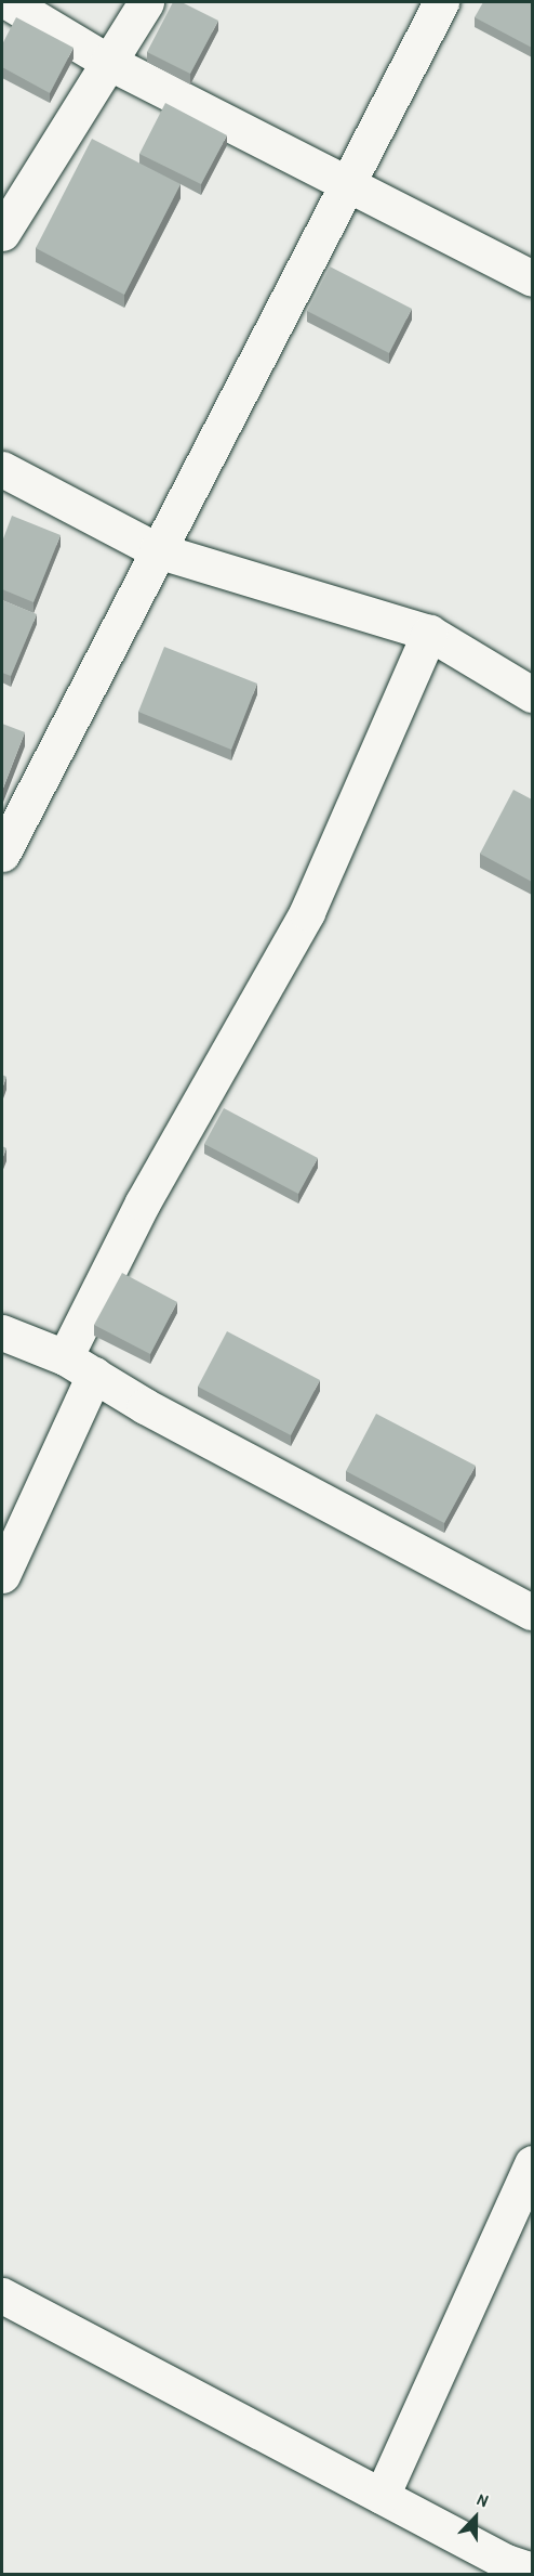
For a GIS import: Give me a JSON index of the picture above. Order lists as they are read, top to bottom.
{
  "north": "top"
}
